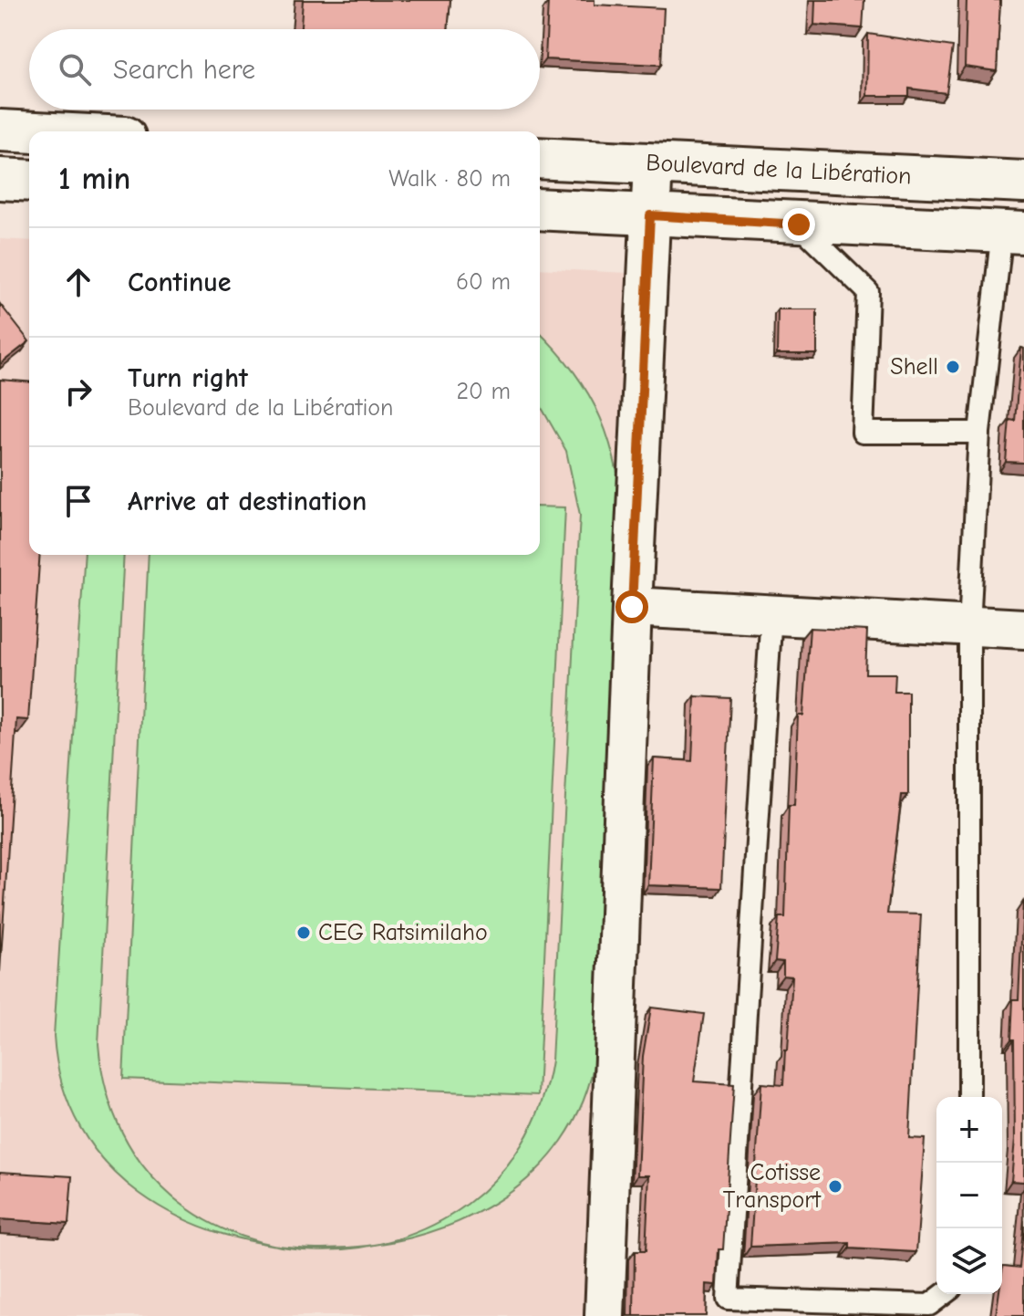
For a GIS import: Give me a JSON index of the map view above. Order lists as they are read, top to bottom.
{
  "streets": {
    "main road": ["Boulevard de la Libération"]
  },
  "places": ["Shell", "CEG Ratsimilaho", "Cotisse Transport"],
  "page": {
    "search": "Search here",
    "heading": ["1 min", "Walk · 80 m"],
    "list": [
      ["Continue", "60 m"],
      ["Turn right", "Boulevard de la Libération", "20 m"],
      "Arrive at destination"
    ],
    "map_buttons": ["+", "−"]
  }
}
